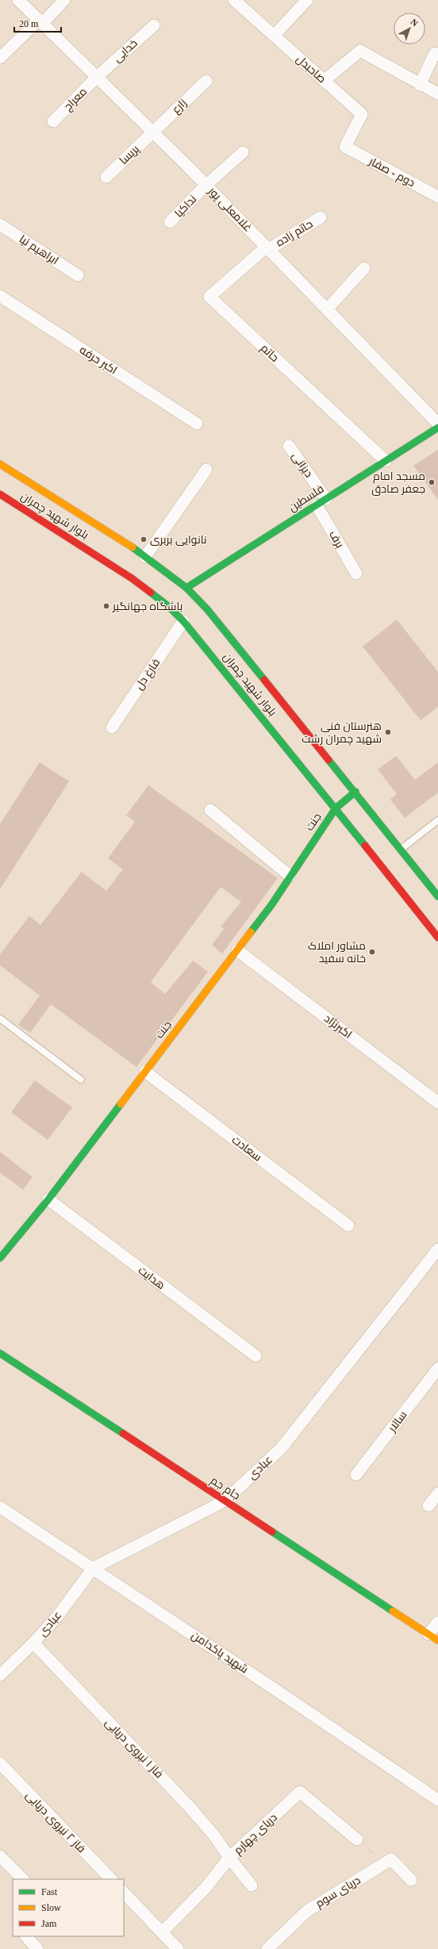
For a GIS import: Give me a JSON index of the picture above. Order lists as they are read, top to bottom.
{
  "streets": {
    "main road": [
      "فلسطین",
      "بلوار شهید چمران",
      "جنت",
      "جام جم"
    ],
    "street": [
      "خدایی",
      "صاحبدل",
      "معراج",
      "زارع",
      "پریسا",
      "دوم - صفار",
      "نداکیا",
      "غلامعلی پور",
      "حاتم زاده",
      "ابراهیم نیا",
      "حاتم",
      "اکبر حرفه",
      "دیزانی",
      "برف",
      "فارغ دل",
      "اکبرنژاد",
      "سعادت",
      "هدایت",
      "سالار",
      "عبادی",
      "شهید پاکدامن",
      "فاز ۱ نیروی دریایی",
      "فاز ۲ نیروی دریایی",
      "دریای چهارم",
      "دریای سوم"
    ]
  },
  "crossings": [
    ["خدایی", "معراج"],
    ["خدایی", "غلامعلی پور"],
    ["صاحبدل", "دوم - صفار"],
    ["معراج", "غلامعلی پور"],
    ["زارع", "پریسا"],
    ["زارع", "غلامعلی پور"],
    ["پریسا", "غلامعلی پور"],
    ["نداکیا", "غلامعلی پور"],
    ["غلامعلی پور", "حاتم زاده"],
    ["غلامعلی پور", "حاتم"],
    ["حاتم زاده", "حاتم"],
    ["حاتم", "فلسطین"],
    ["دیزانی", "فلسطین"],
    ["دیزانی", "برف"],
    ["فلسطین", "بلوار شهید چمران"],
    ["فلسطین", "برف"],
    ["بلوار شهید چمران", "فارغ دل"],
    ["بلوار شهید چمران", "جنت"],
    ["جنت", "اکبرنژاد"],
    ["جنت", "سعادت"],
    ["جنت", "هدایت"],
    ["عبادی", "جام جم"],
    ["عبادی", "شهید پاکدامن"],
    ["عبادی", "فاز ۱ نیروی دریایی"],
    ["فاز ۱ نیروی دریایی", "دریای چهارم"]
  ],
  "places": [
    "مسجد امام جعفر صادق",
    "نانوایی بربری",
    "باشگاه جهانگیر",
    "هنرستان فنی شهید چمران رشت",
    "مشاور املاک خانه سفید"
  ],
  "legend": ["Fast", "Slow", "Jam"],
  "scale_bar": "20 m",
  "north": "top right"
}
